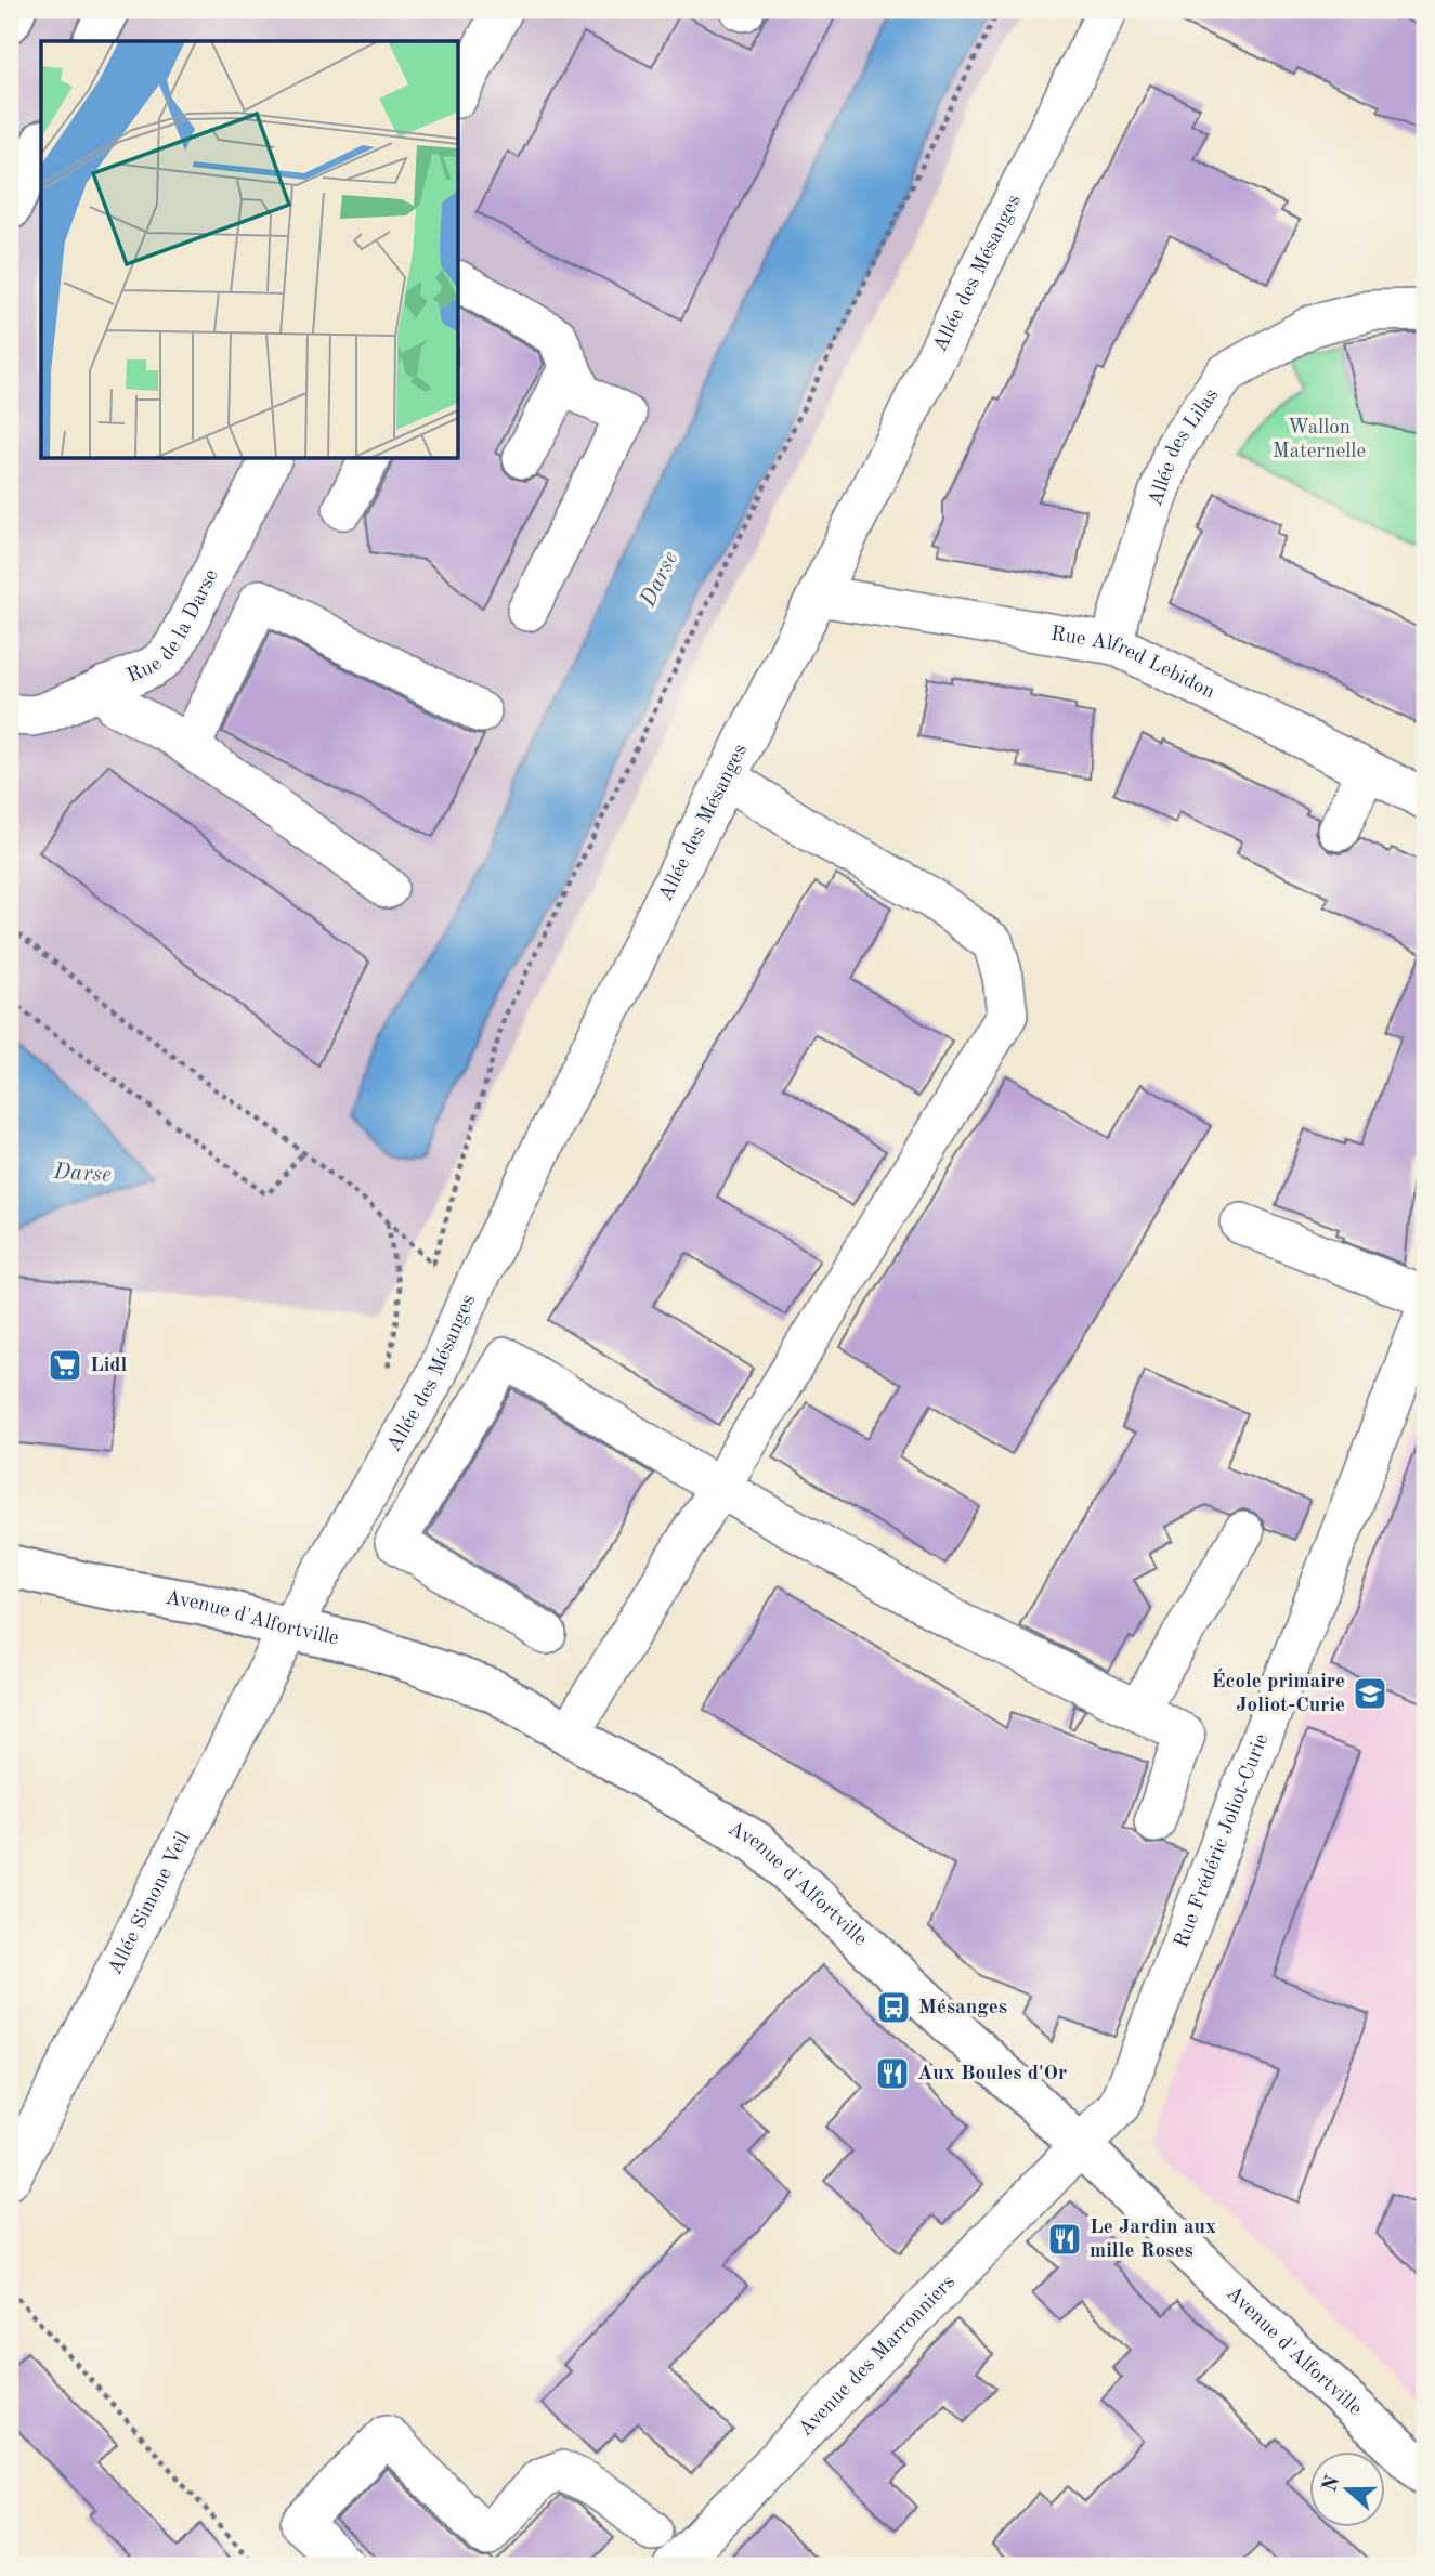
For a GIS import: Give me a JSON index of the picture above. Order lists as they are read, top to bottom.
{
  "streets": {
    "main road": ["Avenue d'Alfortville"],
    "street": [
      "Allée des Mésanges",
      "Allée des Lilas",
      "Rue de la Darse",
      "Rue Alfred Lebidon",
      "Rue Frédéric Joliot-Curie",
      "Allée Simone Veil",
      "Avenue des Marronniers"
    ]
  },
  "crossings": [
    ["Allée des Mésanges", "Rue Alfred Lebidon"],
    ["Allée des Mésanges", "Avenue d'Alfortville"],
    ["Allée des Mésanges", "Allée Simone Veil"],
    ["Allée des Lilas", "Rue Alfred Lebidon"],
    ["Avenue d'Alfortville", "Rue Frédéric Joliot-Curie"],
    ["Avenue d'Alfortville", "Allée Simone Veil"],
    ["Avenue d'Alfortville", "Avenue des Marronniers"],
    ["Rue Frédéric Joliot-Curie", "Avenue des Marronniers"]
  ],
  "water": ["Darse"],
  "parks": ["Wallon Maternelle"],
  "places": {
    "supermarket": ["Lidl"],
    "school or university": ["École primaire Joliot-Curie"],
    "bus stop": ["Mésanges"],
    "restaurant": ["Aux Boules d'Or", "Le Jardin aux mille Roses"]
  },
  "north": "left"
}
